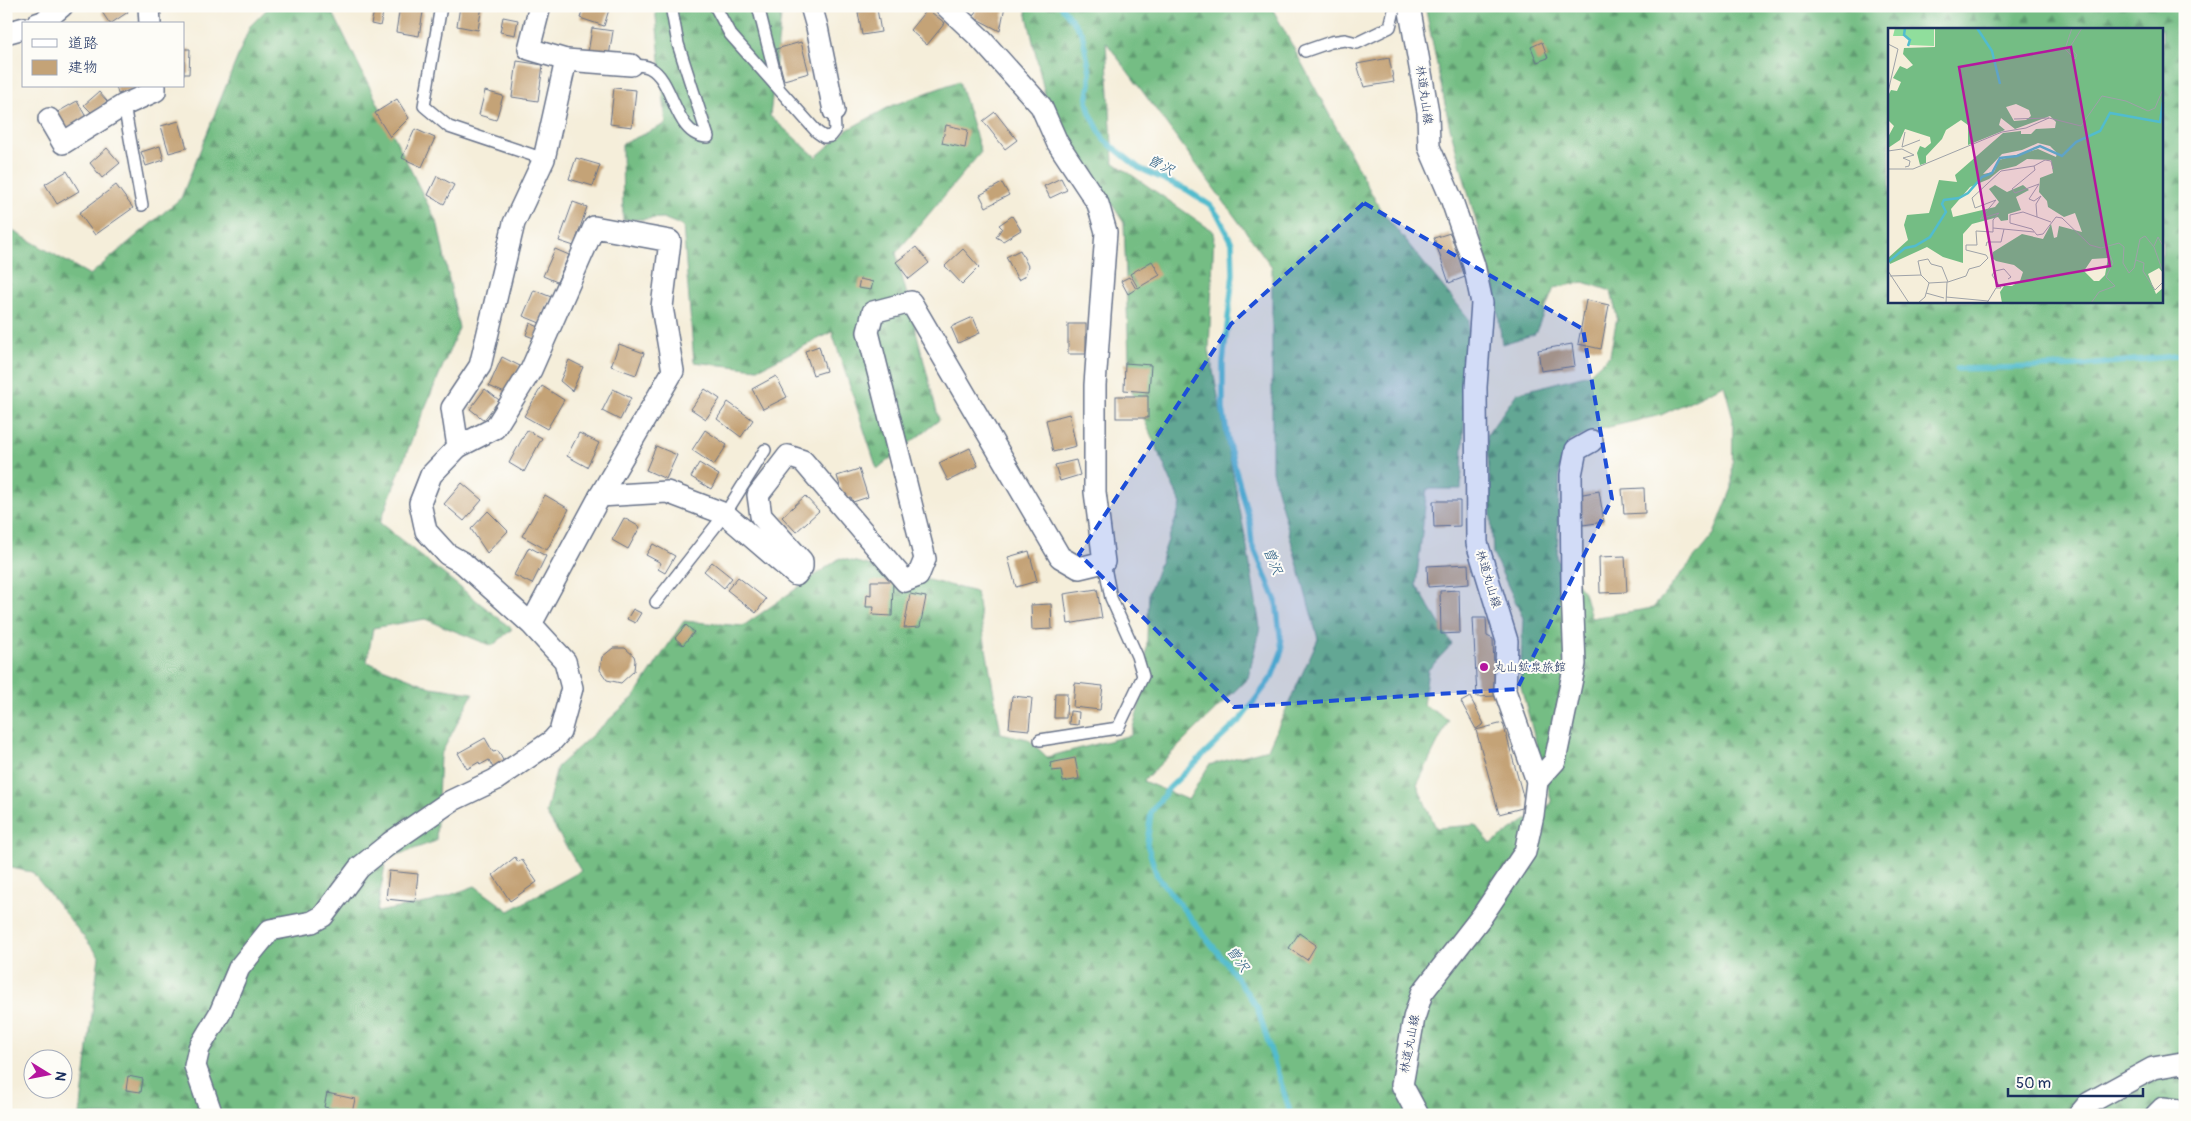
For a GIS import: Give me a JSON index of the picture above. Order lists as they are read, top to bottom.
{
  "streets": {
    "street": ["林道丸山線"]
  },
  "water": ["曽沢"],
  "places": ["丸山鉱泉旅館"],
  "legend": ["道路", "建物"],
  "scale_bar": "50 m",
  "north": "right"
}
